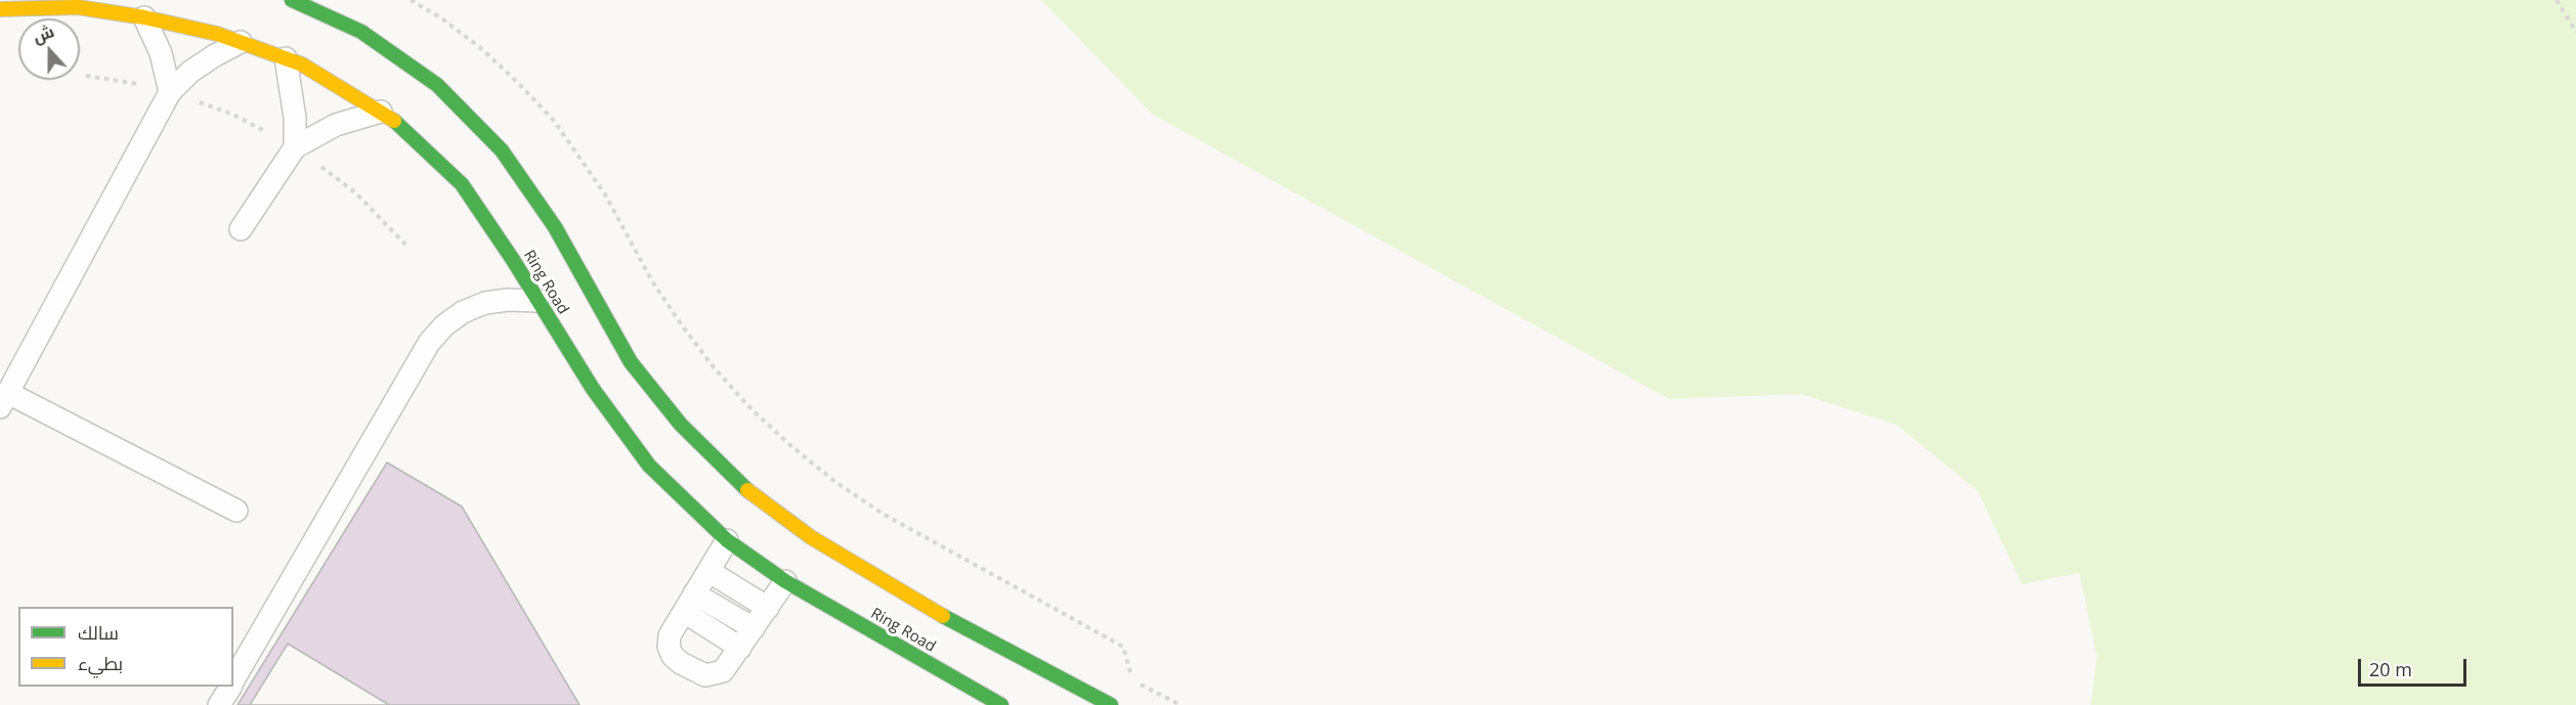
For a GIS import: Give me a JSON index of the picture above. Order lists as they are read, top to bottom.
{
  "streets": {
    "street": ["Ring Road"]
  },
  "legend": ["سالك", "بطيء"],
  "scale_bar": "20 m",
  "north": "top"
}
